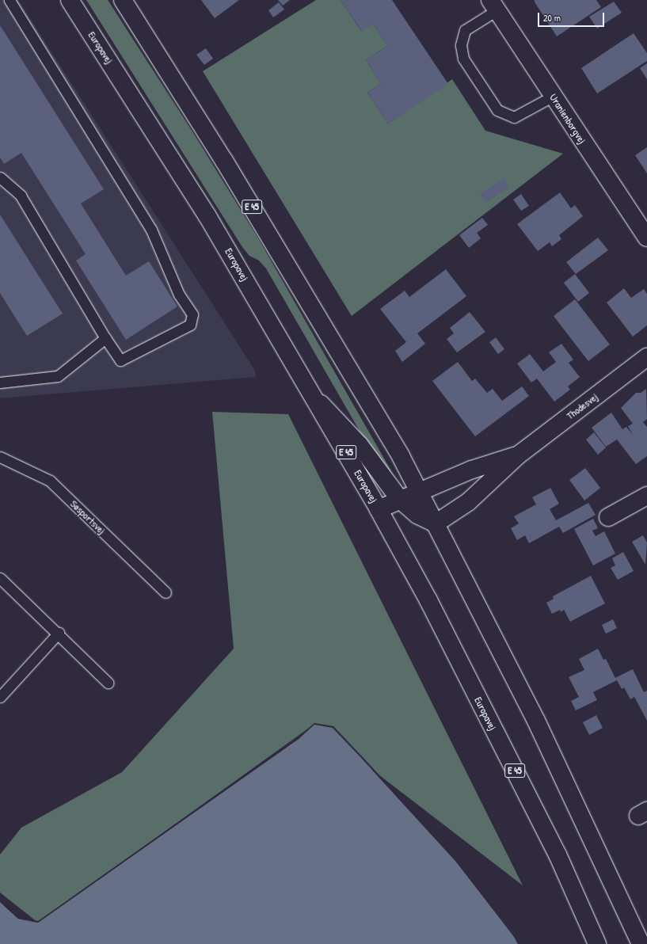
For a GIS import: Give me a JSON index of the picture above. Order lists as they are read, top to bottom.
{
  "streets": {
    "main road": [
      "Europavej",
      "Uranienborgvej",
      "E 45",
      "Thodesvej"
    ],
    "lane": ["Søsportsvej"]
  },
  "crossings": [
    ["Europavej", "Thodesvej"],
    ["E 45", "Thodesvej"]
  ],
  "scale_bar": "20 m"
}
